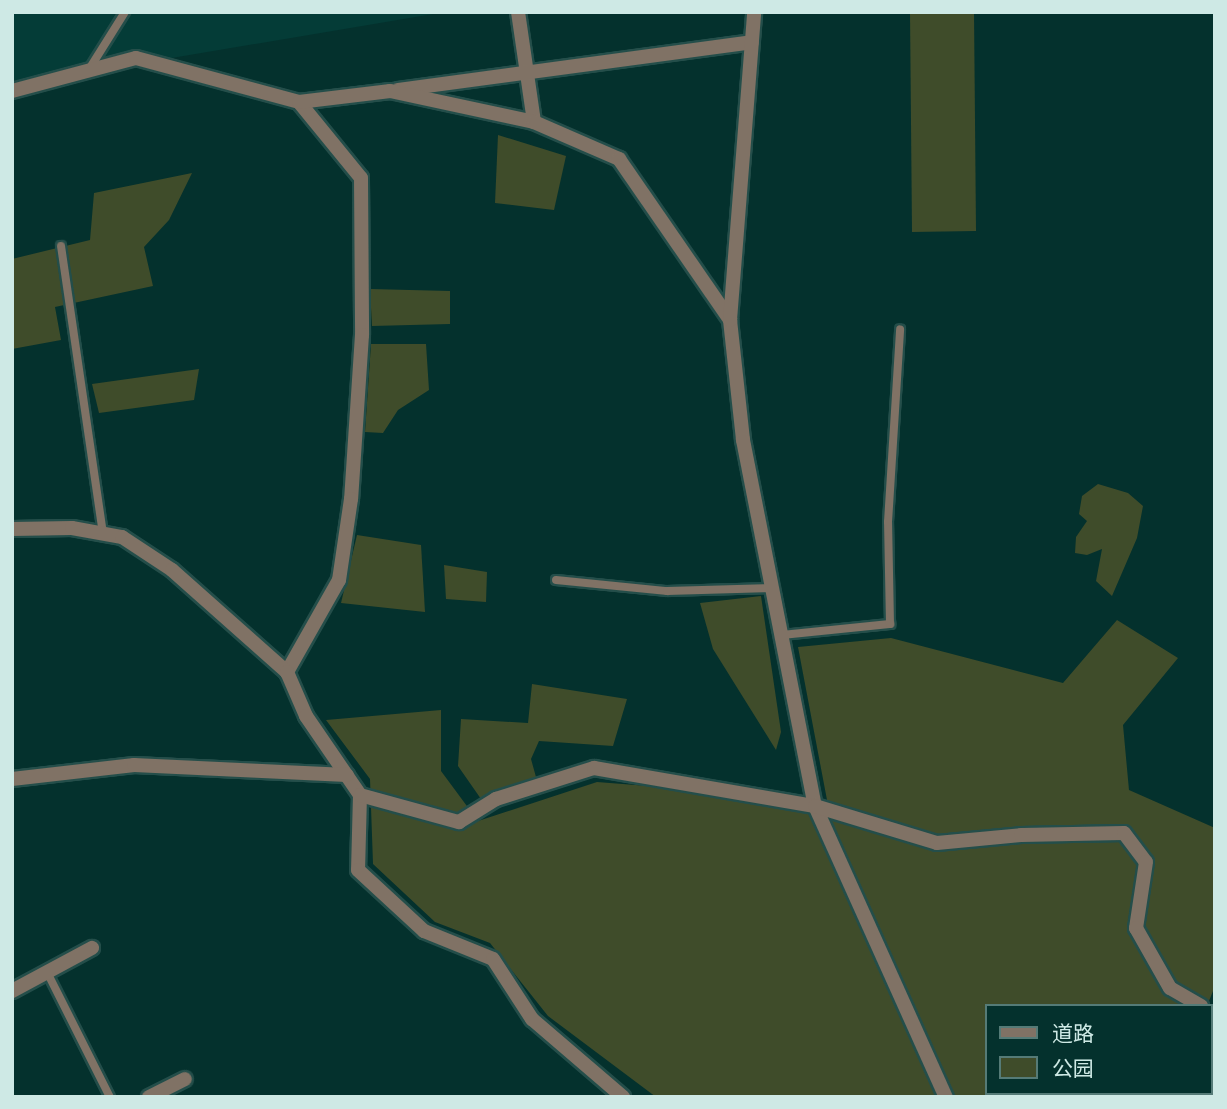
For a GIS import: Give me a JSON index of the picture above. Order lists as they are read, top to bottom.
{
  "legend": ["道路", "公园"]
}
